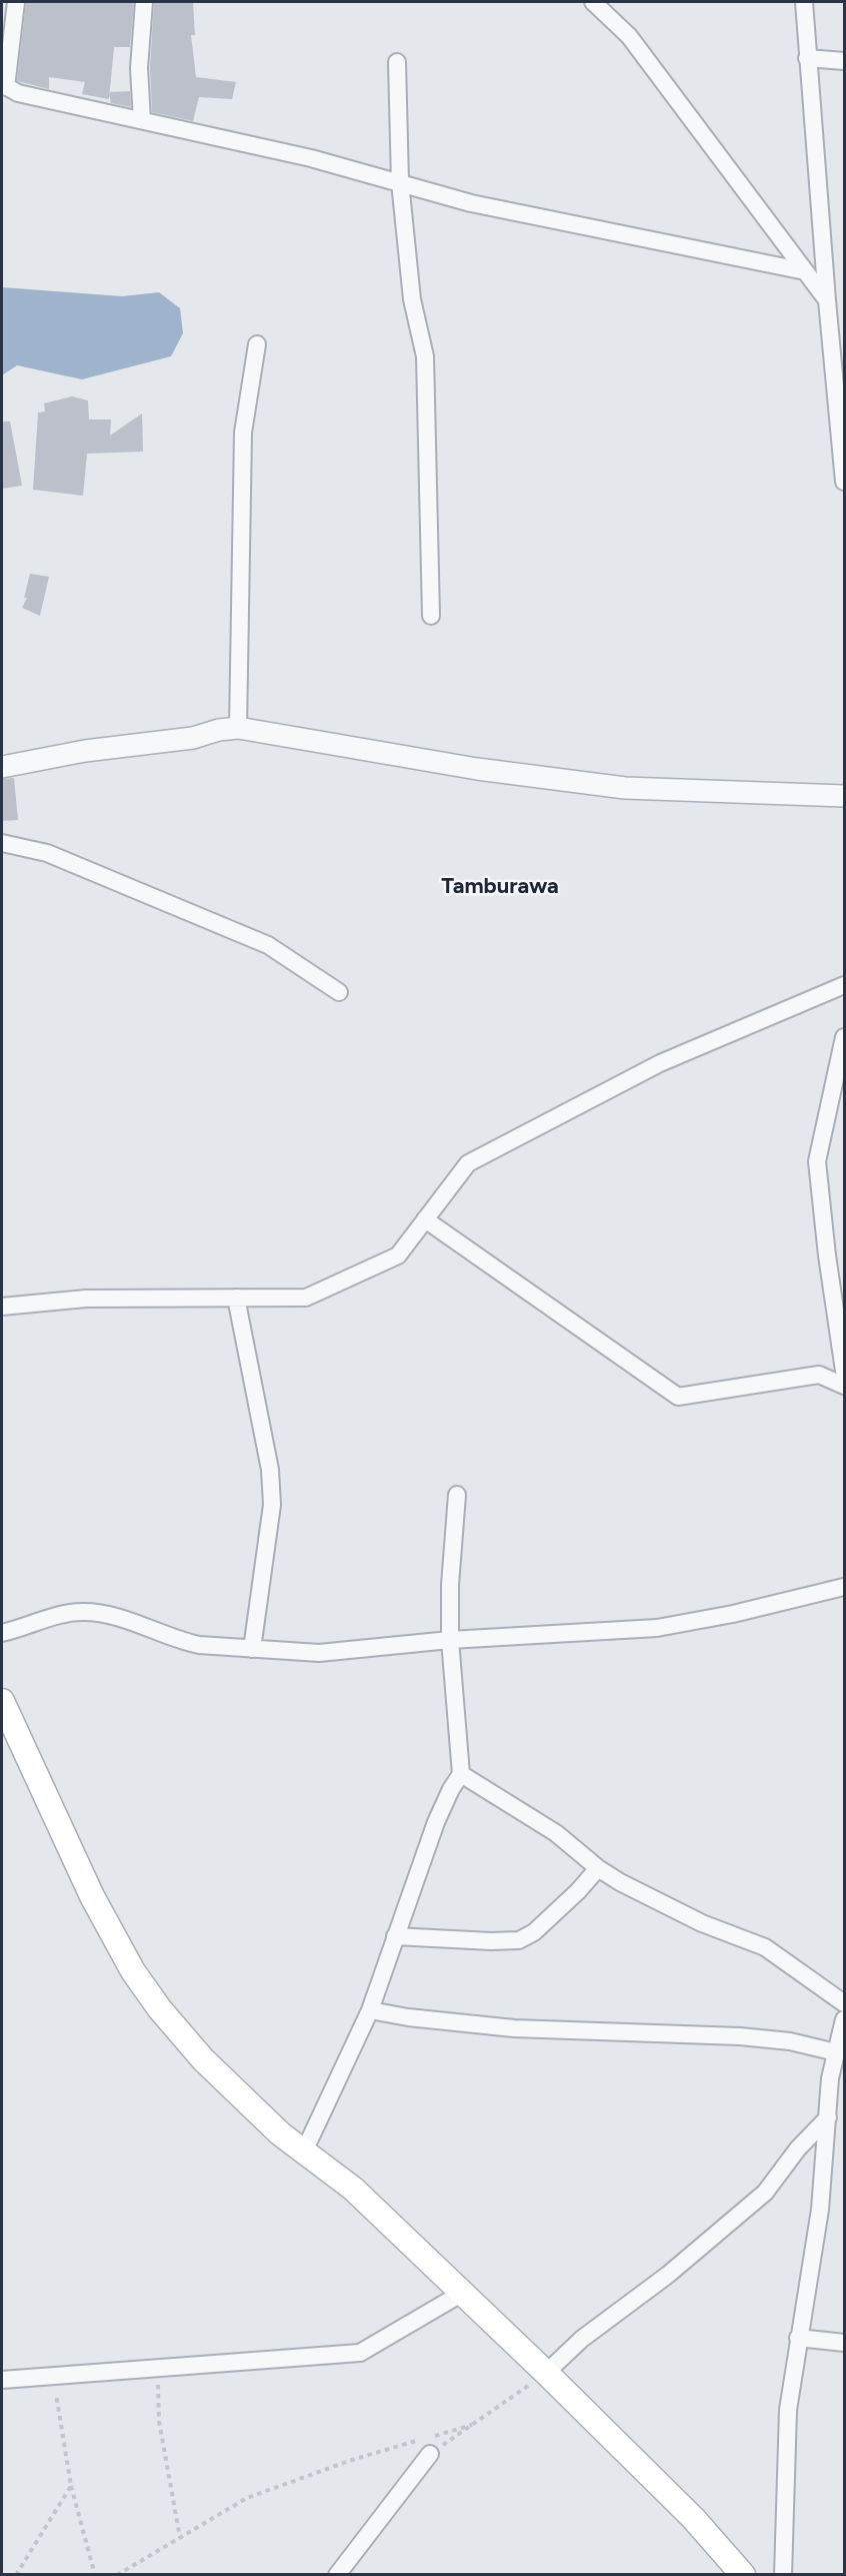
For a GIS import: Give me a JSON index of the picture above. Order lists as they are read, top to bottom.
{
  "districts": ["Tamburawa"]
}
